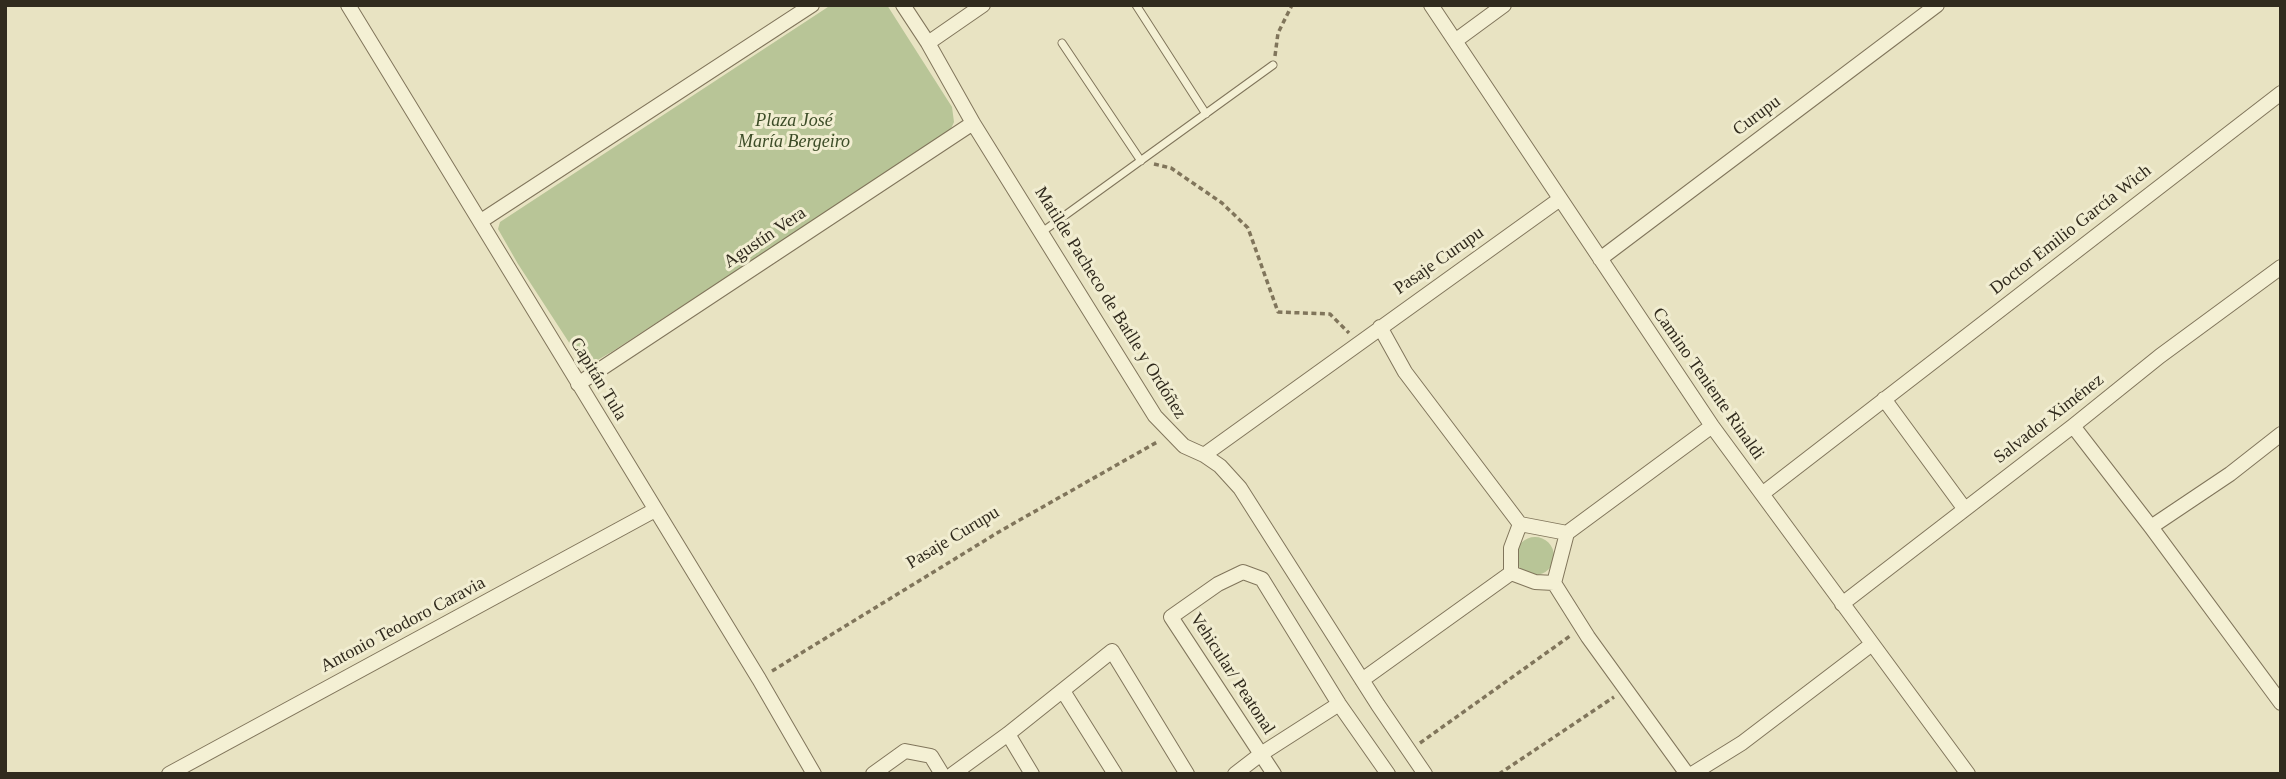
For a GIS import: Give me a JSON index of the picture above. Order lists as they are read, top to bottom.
{
  "streets": {
    "street": [
      "Curupu",
      "Doctor Emilio García Wich",
      "Agustín Vera",
      "Pasaje Curupu",
      "Matilde Pacheco de Batlle y Ordóñez",
      "Capitán Tula",
      "Camino Teniente Rinaldi",
      "Salvador Ximénez",
      "Antonio Teodoro Caravia",
      "Vehicular/ Peatonal"
    ]
  },
  "crossings": [
    ["Curupu", "Camino Teniente Rinaldi"],
    ["Doctor Emilio García Wich", "Camino Teniente Rinaldi"],
    ["Agustín Vera", "Matilde Pacheco de Batlle y Ordóñez"],
    ["Agustín Vera", "Capitán Tula"],
    ["Pasaje Curupu", "Matilde Pacheco de Batlle y Ordóñez"],
    ["Pasaje Curupu", "Capitán Tula"],
    ["Pasaje Curupu", "Camino Teniente Rinaldi"],
    ["Capitán Tula", "Antonio Teodoro Caravia"],
    ["Camino Teniente Rinaldi", "Salvador Ximénez"]
  ],
  "parks": ["Plaza José María Bergeiro"]
}
